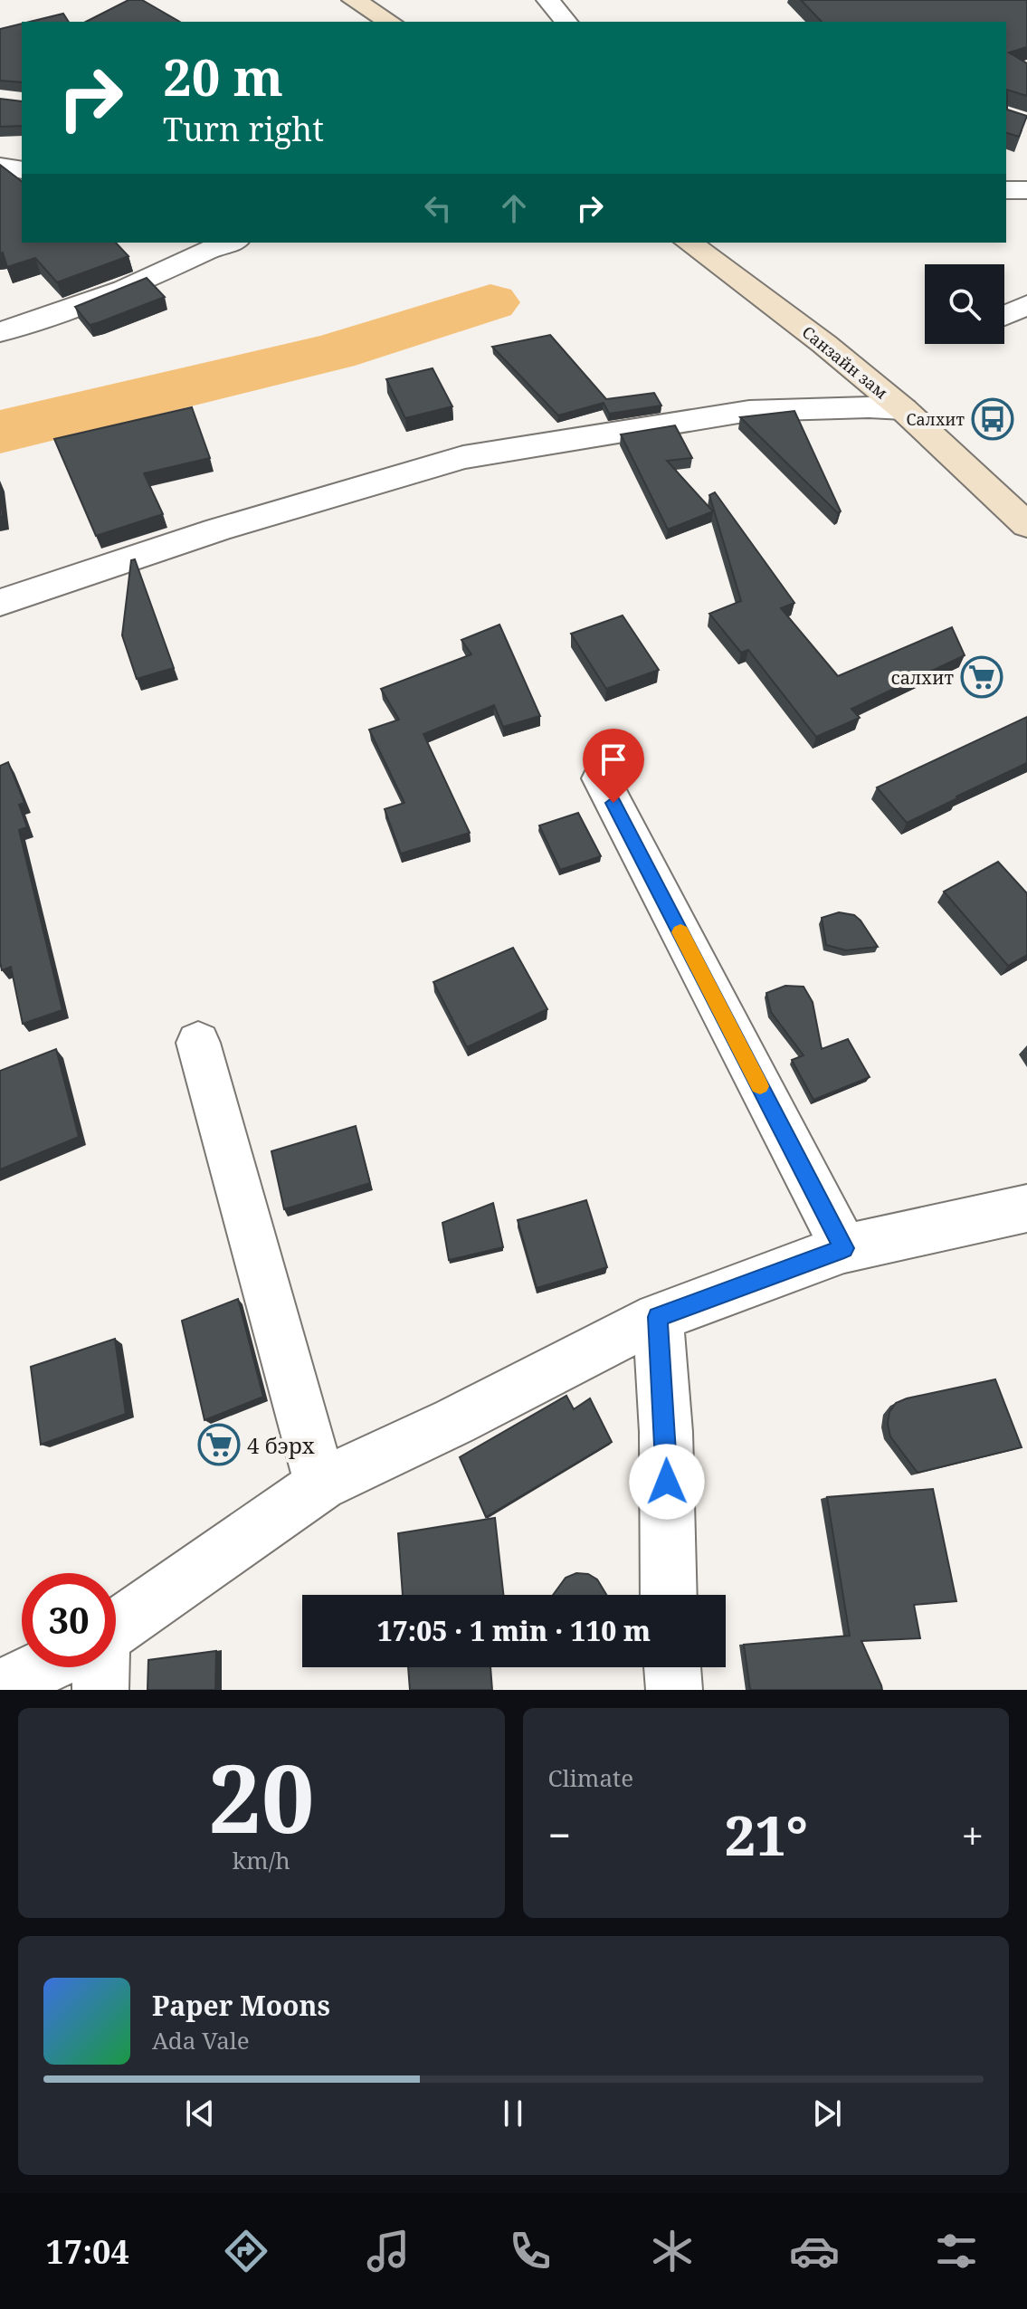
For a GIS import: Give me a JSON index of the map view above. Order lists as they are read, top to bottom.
{
  "streets": {
    "main road": ["Санзайн зам"]
  },
  "places": {
    "bus stop": ["Салхит"],
    "supermarket": ["салхит", "4 бэрх"]
  },
  "page": {
    "turn": ["20 m", "Turn right"],
    "limit": "30",
    "trip": "17:05 · 1 min · 110 m",
    "tile": [
      ["20", "km/h"],
      "Climate"
    ],
    "heat": ["−", "21°", "+"],
    "song": ["Paper Moons", "Ada Vale"],
    "tabs": "17:04"
  }
}
